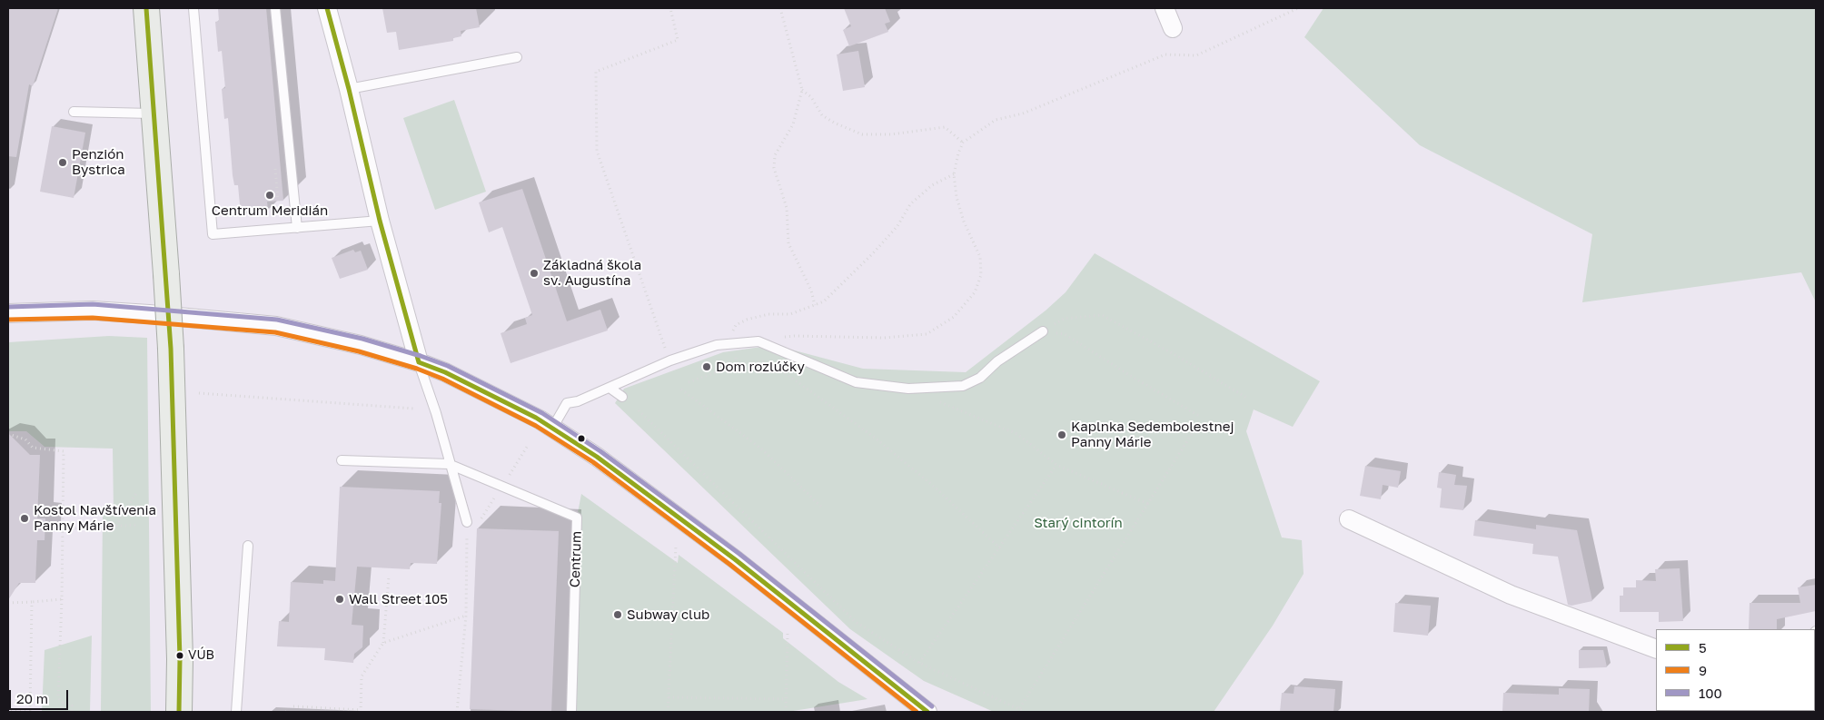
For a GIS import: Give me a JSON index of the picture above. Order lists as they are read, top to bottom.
{
  "streets": {
    "lane": ["Centrum"]
  },
  "parks": ["Starý cintorín"],
  "places": [
    "Penzión Bystrica",
    "Centrum Meridián",
    "Základná škola sv. Augustína",
    "Dom rozlúčky",
    "Kaplnka Sedembolestnej Panny Márie",
    "Kostol Navštívenia Panny Márie",
    "Wall Street 105",
    "Subway club",
    "VÚB"
  ],
  "lines": ["transit line 5", "transit line 100", "transit line 9"],
  "legend": ["5", "9", "100"],
  "scale_bar": "20 m"
}
